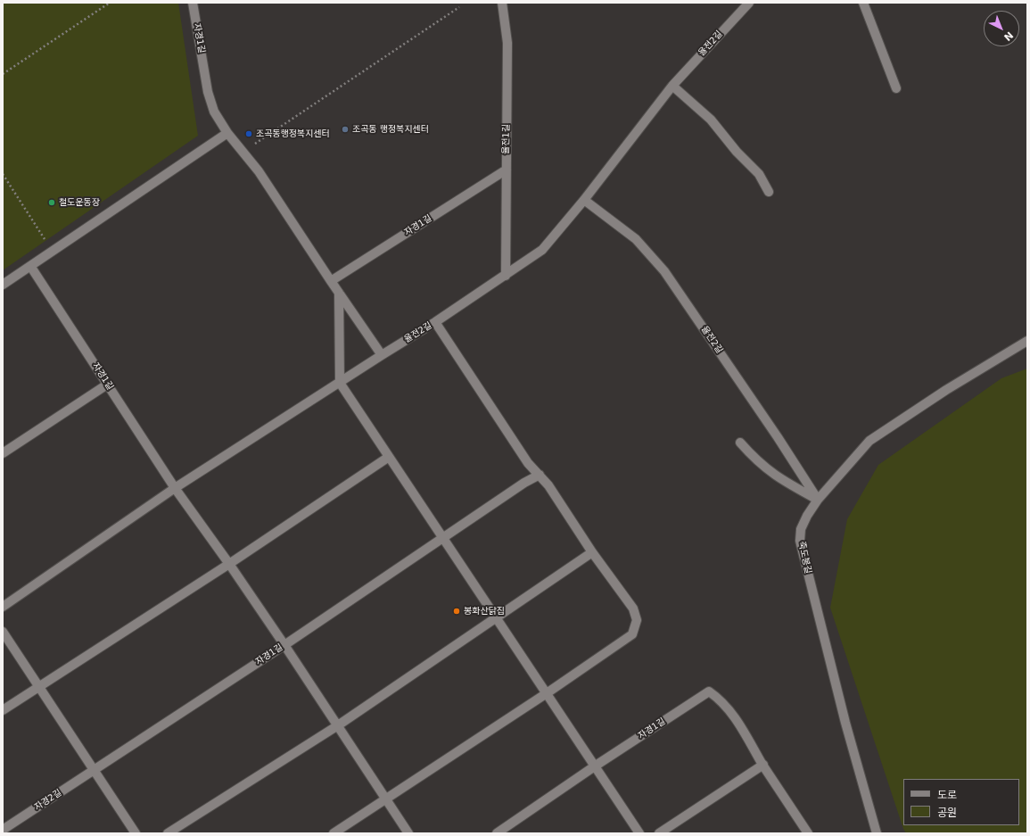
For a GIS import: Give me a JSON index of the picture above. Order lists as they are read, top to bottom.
{
  "streets": {
    "street": [
      "자경1길",
      "율전2길",
      "율전1길",
      "죽도봉길",
      "자경2길"
    ]
  },
  "crossings": [
    ["자경1길", "율전2길"],
    ["자경1길", "율전1길"],
    ["자경1길", "자경2길"],
    ["율전2길", "율전1길"],
    ["율전2길", "죽도봉길"]
  ],
  "places": [
    "조곡동 행정복지센터",
    "조곡동행정복지센터",
    "철도운동장",
    "봉화산닭집"
  ],
  "legend": ["도로", "공원"],
  "north": "bottom right"
}
